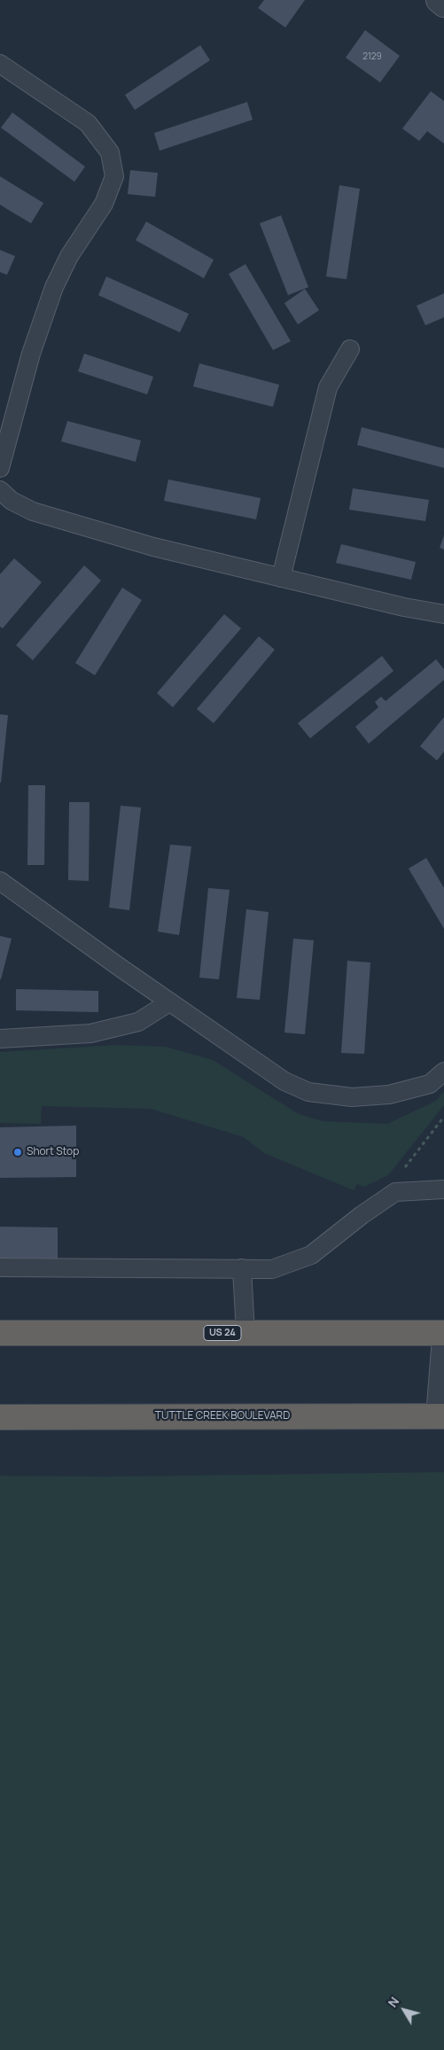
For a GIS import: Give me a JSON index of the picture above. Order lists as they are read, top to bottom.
{
  "streets": {
    "highway": ["US 24", "TUTTLE CREEK BOULEVARD"]
  },
  "places": ["Short Stop"],
  "house_numbers": ["2129"],
  "north": "top left"
}
